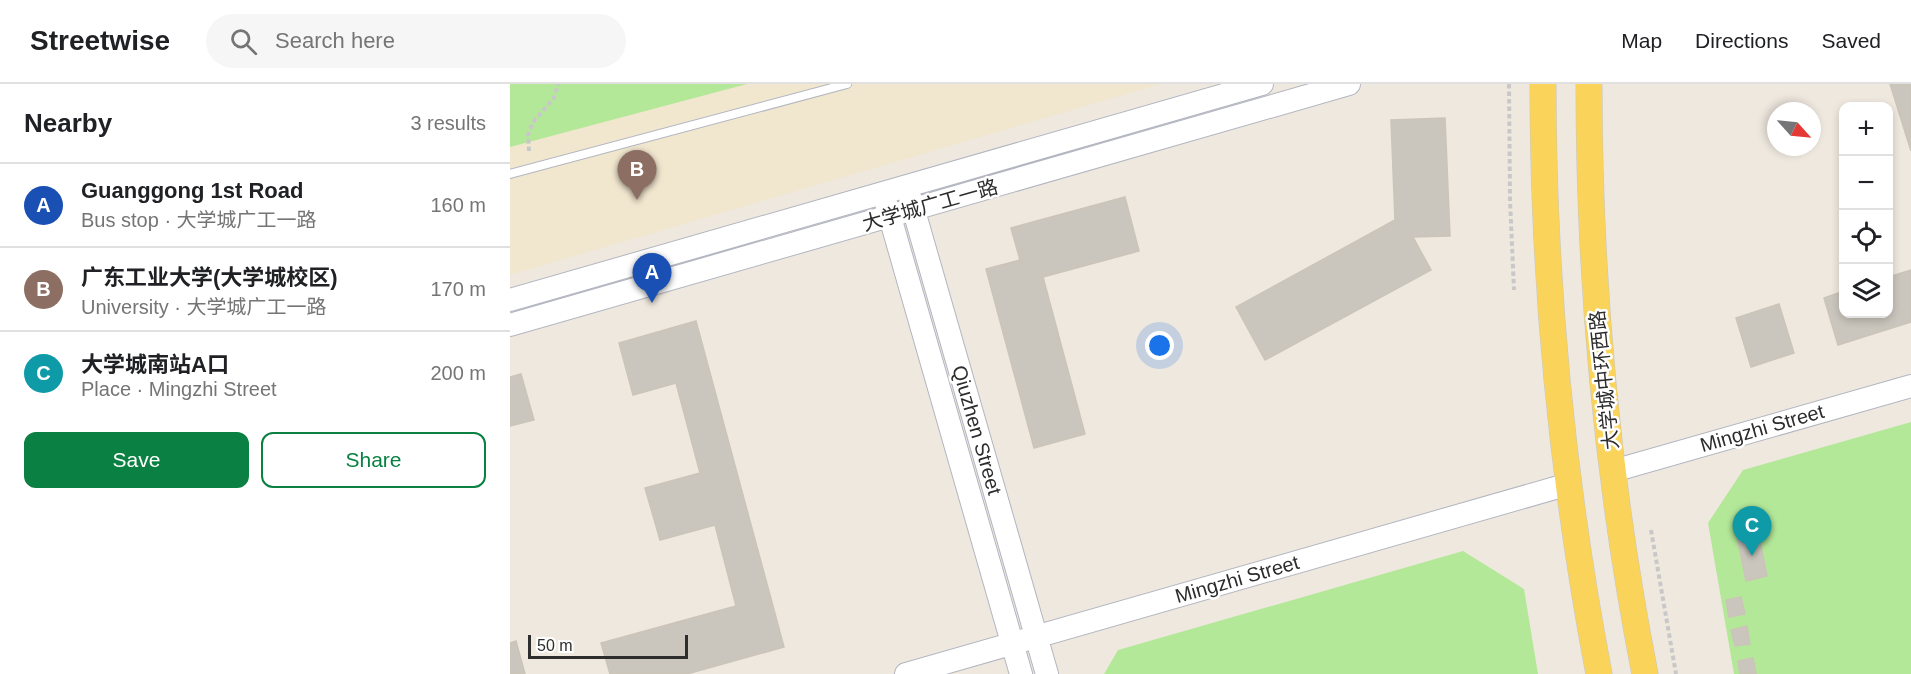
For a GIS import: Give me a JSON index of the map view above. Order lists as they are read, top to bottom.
{
  "streets": {
    "main road": ["大学城中环西路"],
    "street": ["大学城广工一路", "Mingzhi Street", "Qiuzhen Street"]
  },
  "crossings": [
    ["大学城广工一路", "Qiuzhen Street"],
    ["大学城中环西路", "Mingzhi Street"],
    ["Mingzhi Street", "Qiuzhen Street"]
  ],
  "scale_bar": "50 m",
  "north": "bottom right",
  "page": {
    "header": "Streetwise",
    "search": "Search here",
    "nav": ["Map", "Directions", "Saved"],
    "heading": ["Nearby", "3 results"],
    "map_buttons": ["+", "−"],
    "pins": ["B", "A", "C"],
    "list": [
      {
        "mark": "A",
        "name": "Guanggong 1st Road",
        "note": "Bus stop · 大学城广工一路",
        "value": "160 m"
      },
      {
        "mark": "B",
        "name": "广东工业大学(大学城校区)",
        "note": "University · 大学城广工一路",
        "value": "170 m"
      },
      {
        "mark": "C",
        "name": "大学城南站A口",
        "note": "Place · Mingzhi Street",
        "value": "200 m"
      }
    ],
    "buttons": ["Save", "Share"],
    "scale": "50 m"
  }
}
